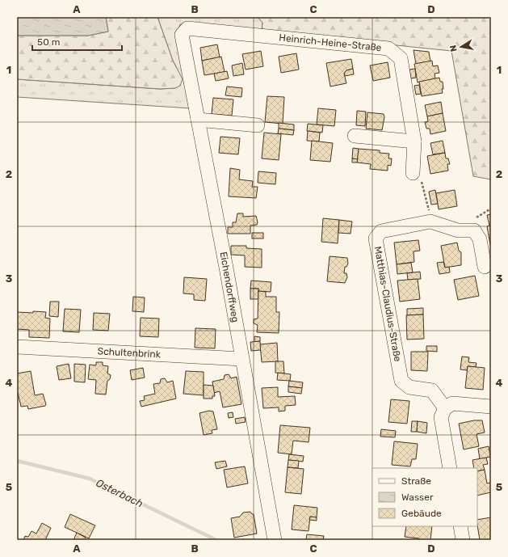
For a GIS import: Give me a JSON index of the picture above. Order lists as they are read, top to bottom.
{
  "streets": {
    "street": [
      "Heinrich-Heine-Straße",
      "Eichendorffweg",
      "Matthias-Claudius-Straße",
      "Schultenbrink"
    ]
  },
  "crossings": [
    ["Heinrich-Heine-Straße", "Eichendorffweg"],
    ["Eichendorffweg", "Schultenbrink"]
  ],
  "water": ["Osterbach"],
  "legend": ["Straße", "Wasser", "Gebäude"],
  "scale_bar": "50 m",
  "north": "left",
  "grid": {
    "columns": [
      "A",
      "B",
      "C",
      "D"
    ],
    "rows": [
      "1",
      "2",
      "3",
      "4",
      "5"
    ]
  }
}
